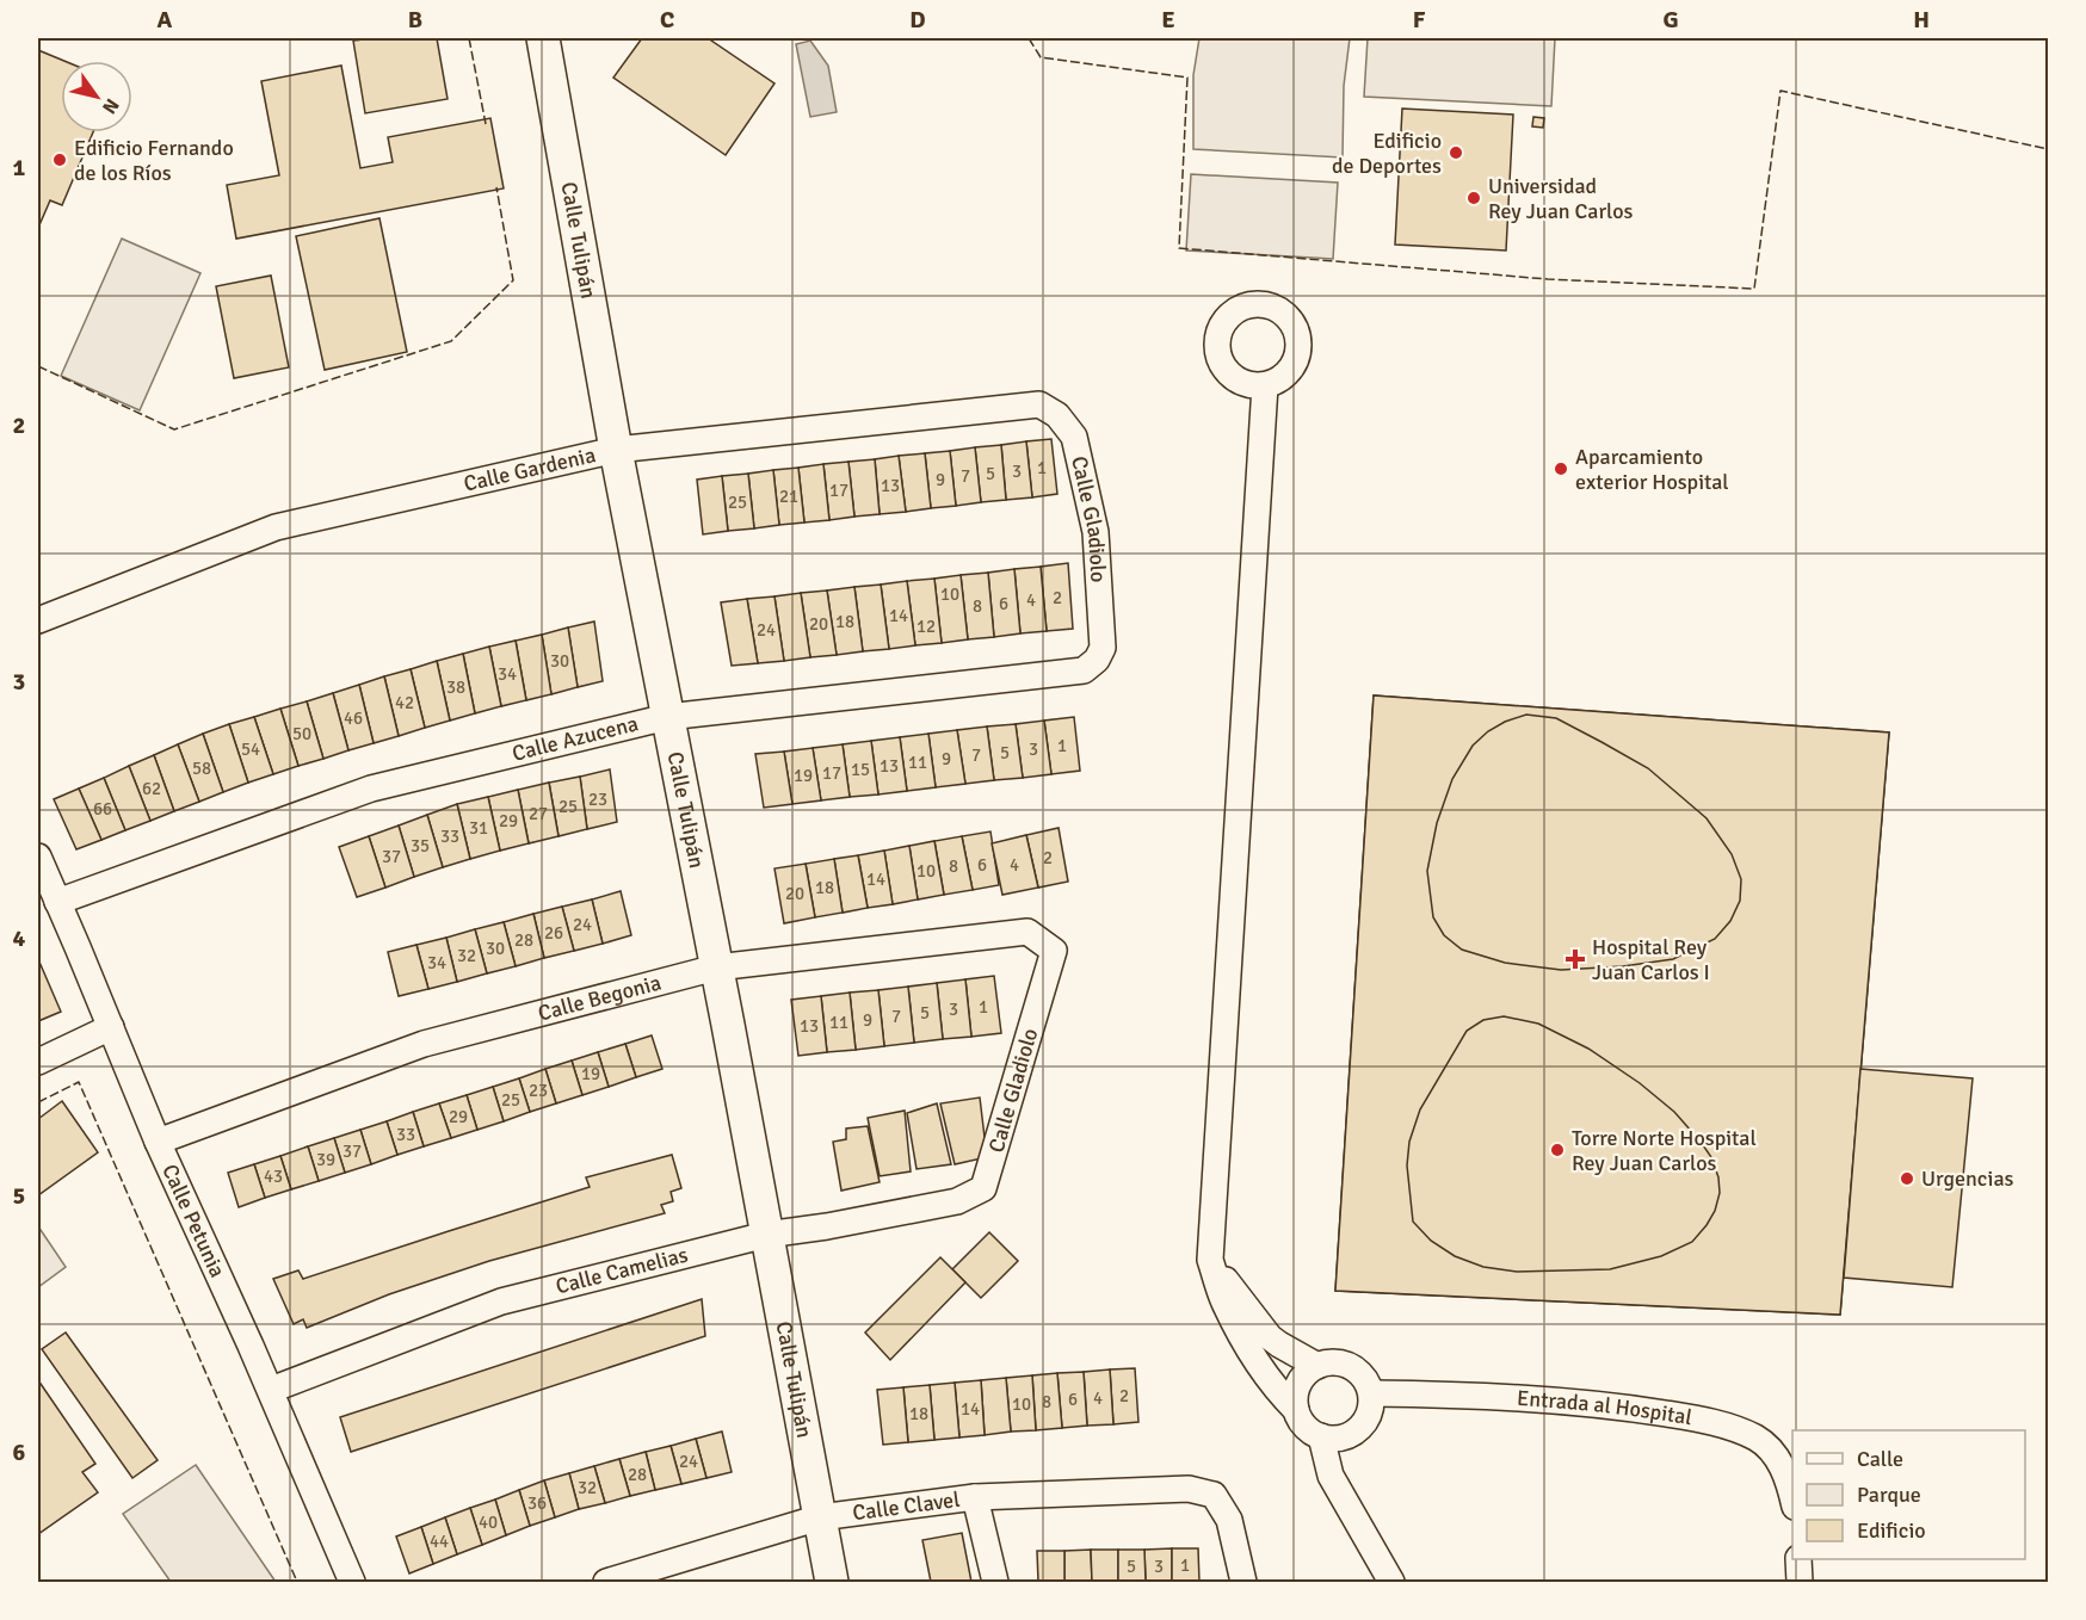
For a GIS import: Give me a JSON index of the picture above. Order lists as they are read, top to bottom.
{
  "streets": {
    "street": [
      "Calle Tulipán",
      "Calle Gardenia",
      "Calle Gladiolo",
      "Calle Azucena",
      "Calle Begonia",
      "Calle Petunia",
      "Calle Camelias",
      "Entrada al Hospital",
      "Calle Clavel"
    ]
  },
  "crossings": [
    ["Calle Tulipán", "Calle Gardenia"],
    ["Calle Tulipán", "Calle Azucena"],
    ["Calle Tulipán", "Calle Begonia"],
    ["Calle Tulipán", "Calle Camelias"],
    ["Calle Tulipán", "Calle Clavel"],
    ["Calle Gardenia", "Calle Gladiolo"],
    ["Calle Gladiolo", "Calle Azucena"],
    ["Calle Gladiolo", "Calle Begonia"],
    ["Calle Gladiolo", "Calle Camelias"],
    ["Calle Azucena", "Calle Petunia"],
    ["Calle Begonia", "Calle Petunia"],
    ["Calle Petunia", "Calle Camelias"]
  ],
  "places": {
    "other": [
      "Edificio de Deportes",
      "Edificio Fernando de los Ríos",
      "Universidad Rey Juan Carlos",
      "Aparcamiento exterior Hospital",
      "Torre Norte Hospital Rey Juan Carlos",
      "Urgencias"
    ],
    "health": ["Hospital Rey Juan Carlos I"]
  },
  "house_numbers": [
    "1",
    "3",
    "5",
    "7",
    "9",
    "13",
    "17",
    "21",
    "25",
    "10",
    "2",
    "4",
    "6",
    "8",
    "14",
    "18",
    "20",
    "12",
    "24",
    "30",
    "34",
    "38",
    "42",
    "46",
    "50",
    "1",
    "54",
    "3",
    "5",
    "7",
    "9",
    "11",
    "13",
    "58",
    "15",
    "17",
    "19",
    "62",
    "23",
    "25",
    "66",
    "27",
    "29",
    "31",
    "33",
    "35",
    "37",
    "2",
    "6",
    "4",
    "8",
    "10",
    "14",
    "18",
    "20",
    "24",
    "26",
    "28",
    "30",
    "32",
    "34",
    "1",
    "3",
    "5",
    "7",
    "9",
    "11",
    "13",
    "19",
    "23",
    "25",
    "29",
    "33",
    "37",
    "39",
    "43",
    "2",
    "4",
    "6",
    "8",
    "10",
    "14",
    "18",
    "24",
    "28",
    "32",
    "36",
    "40",
    "44",
    "1",
    "5",
    "3"
  ],
  "legend": ["Calle", "Parque", "Edificio"],
  "north": "bottom right",
  "grid": {
    "columns": [
      "A",
      "B",
      "C",
      "D",
      "E",
      "F",
      "G",
      "H"
    ],
    "rows": [
      "1",
      "2",
      "3",
      "4",
      "5",
      "6"
    ]
  }
}
